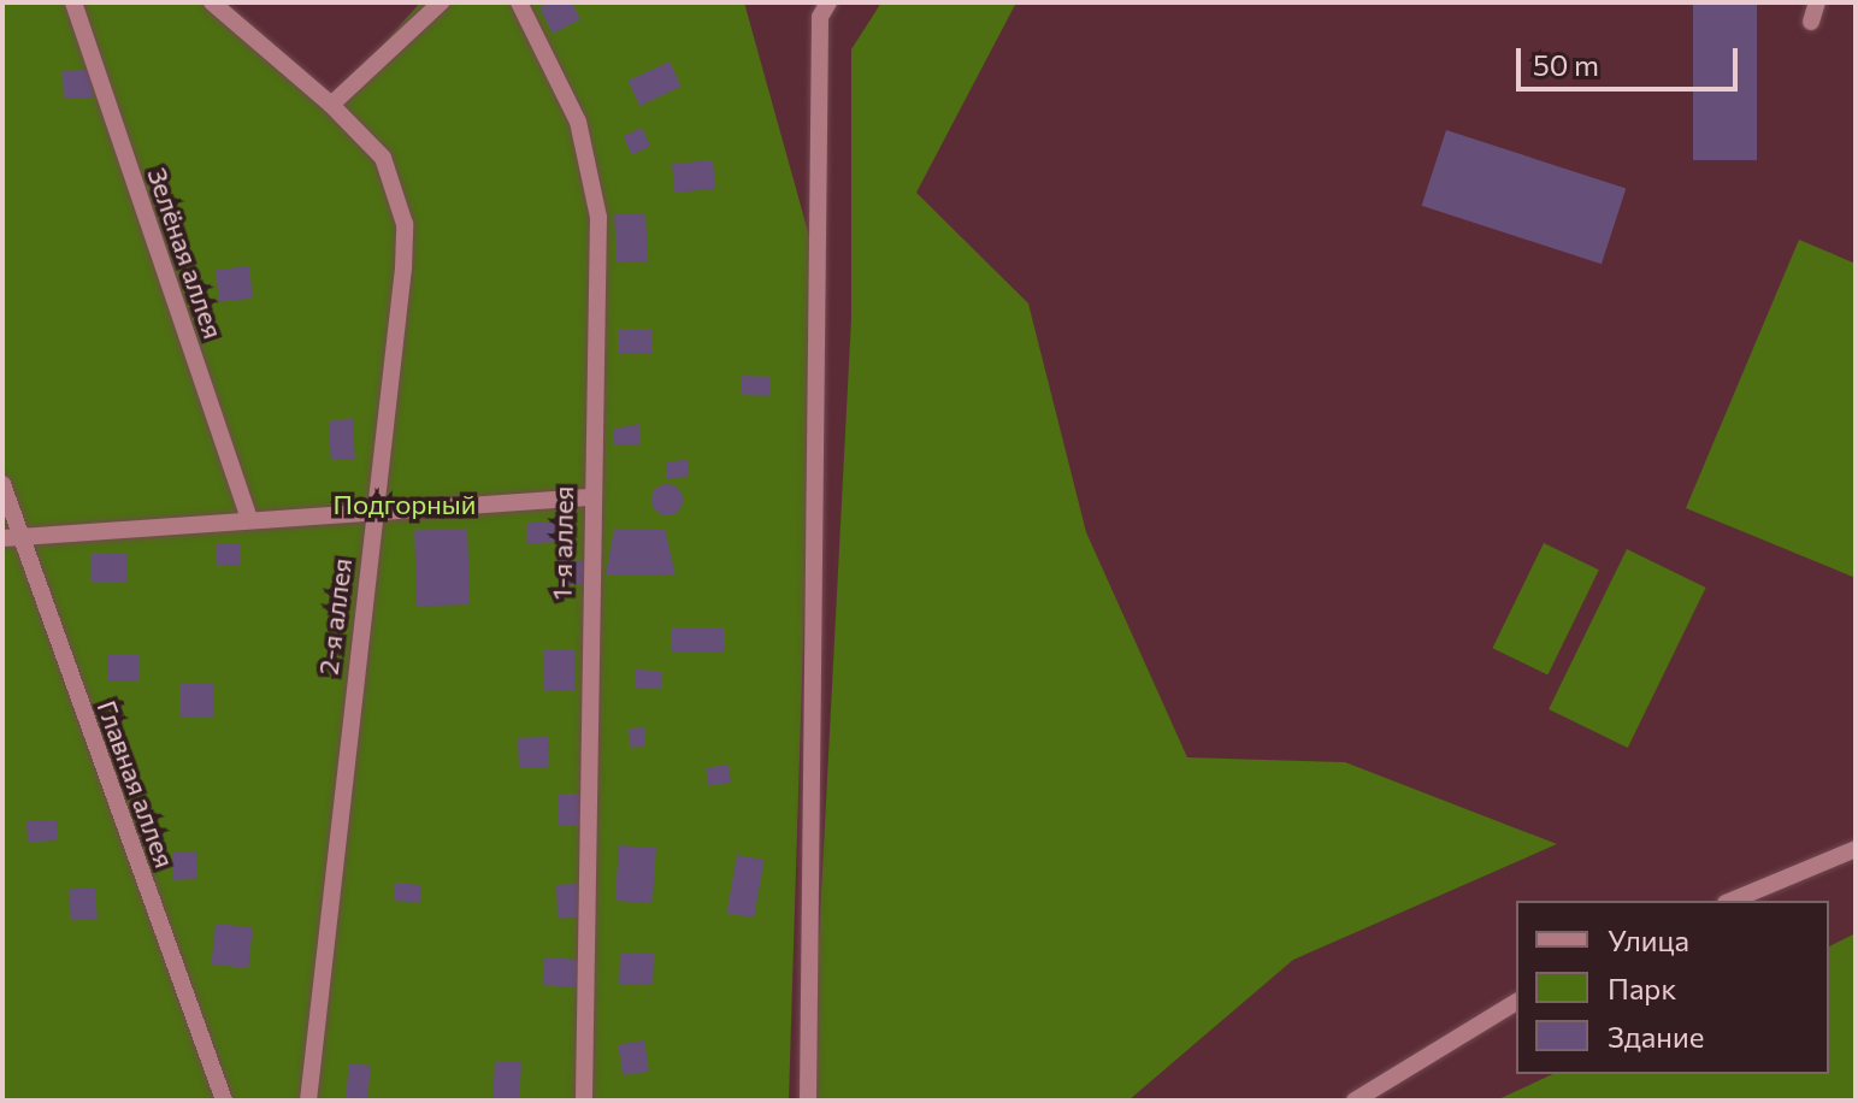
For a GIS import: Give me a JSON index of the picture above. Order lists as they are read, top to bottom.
{
  "streets": {
    "lane": [
      "Зелёная аллея",
      "1-я аллея",
      "2-я аллея",
      "Главная аллея"
    ]
  },
  "parks": ["Подгорный"],
  "legend": ["Улица", "Парк", "Здание"],
  "scale_bar": "50 m"
}
